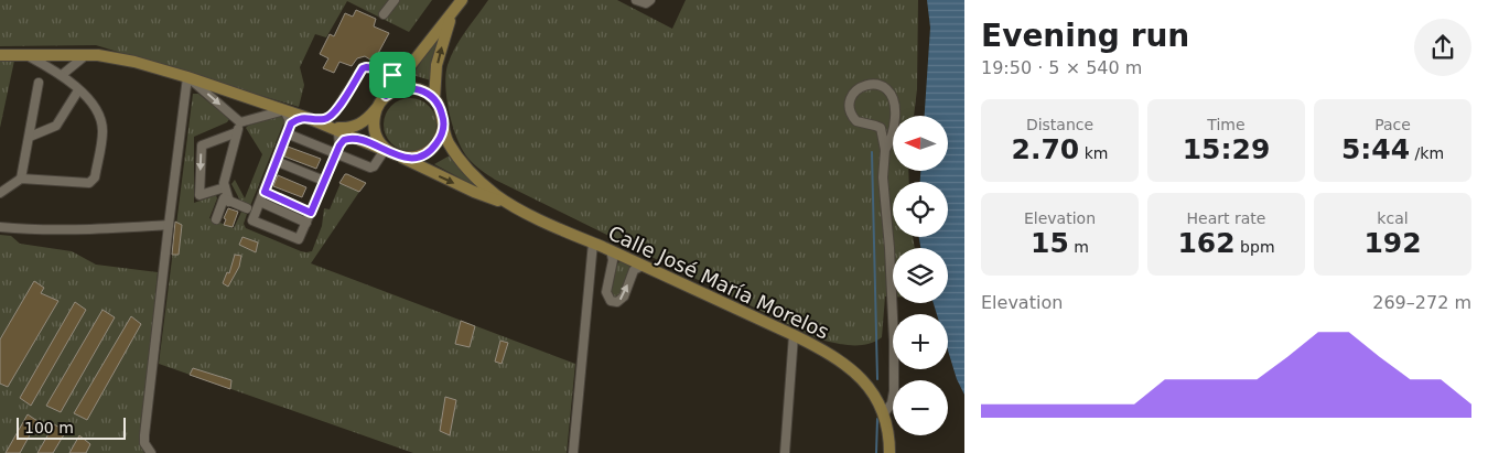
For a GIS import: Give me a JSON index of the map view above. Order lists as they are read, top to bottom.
{
  "streets": {
    "main road": ["Calle José María Morelos"]
  },
  "scale_bar": "100 m",
  "north": "left",
  "page": {
    "heading": ["Evening run", "19:50 · 5 × 540 m"],
    "stats": [
      ["Distance", "2.70 km"],
      ["Time", "15:29"],
      ["Pace", "5:44 /km"],
      ["Elevation", "15 m"],
      ["Heart rate", "162 bpm"],
      ["kcal", "192"]
    ],
    "map_buttons": ["+", "−"],
    "chart": ["Elevation", "269–272 m"],
    "scale": "100 m"
  }
}
